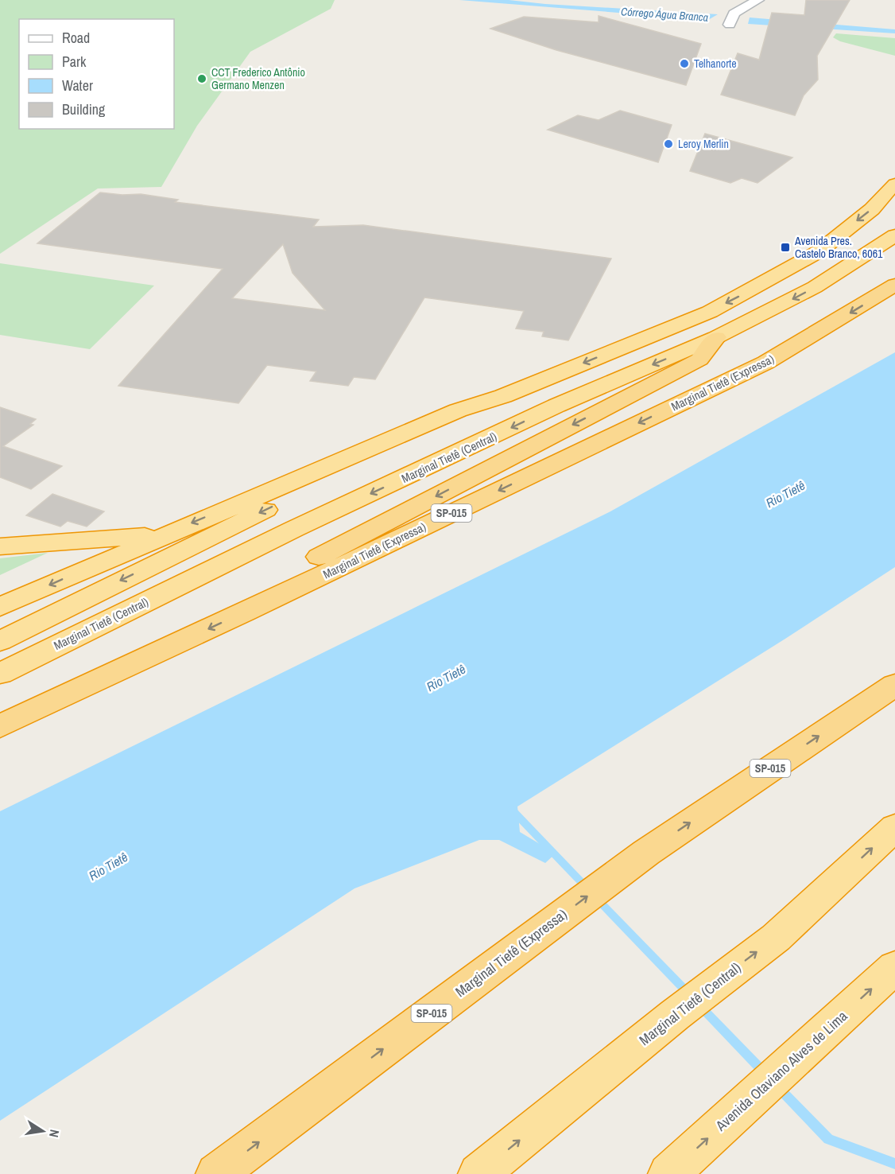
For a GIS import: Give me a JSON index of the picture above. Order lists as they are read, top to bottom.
{
  "streets": {
    "highway": [
      "Marginal Tietê (Expressa)",
      "Marginal Tietê (Central)",
      "SP-015",
      "Avenida Otaviano Alves de Lima"
    ]
  },
  "one_way": ["Avenida Otaviano Alves de Lima"],
  "water": ["Córrego Água Branca", "Rio Tietê"],
  "places": {
    "other": ["Telhanorte", "CCT Frederico Antônio Germano Menzen", "Leroy Merlin"],
    "transit": ["Avenida Pres. Castelo Branco, 6061"]
  },
  "legend": [
    "Road",
    "Park",
    "Water",
    "Building"
  ],
  "north": "right"
}
